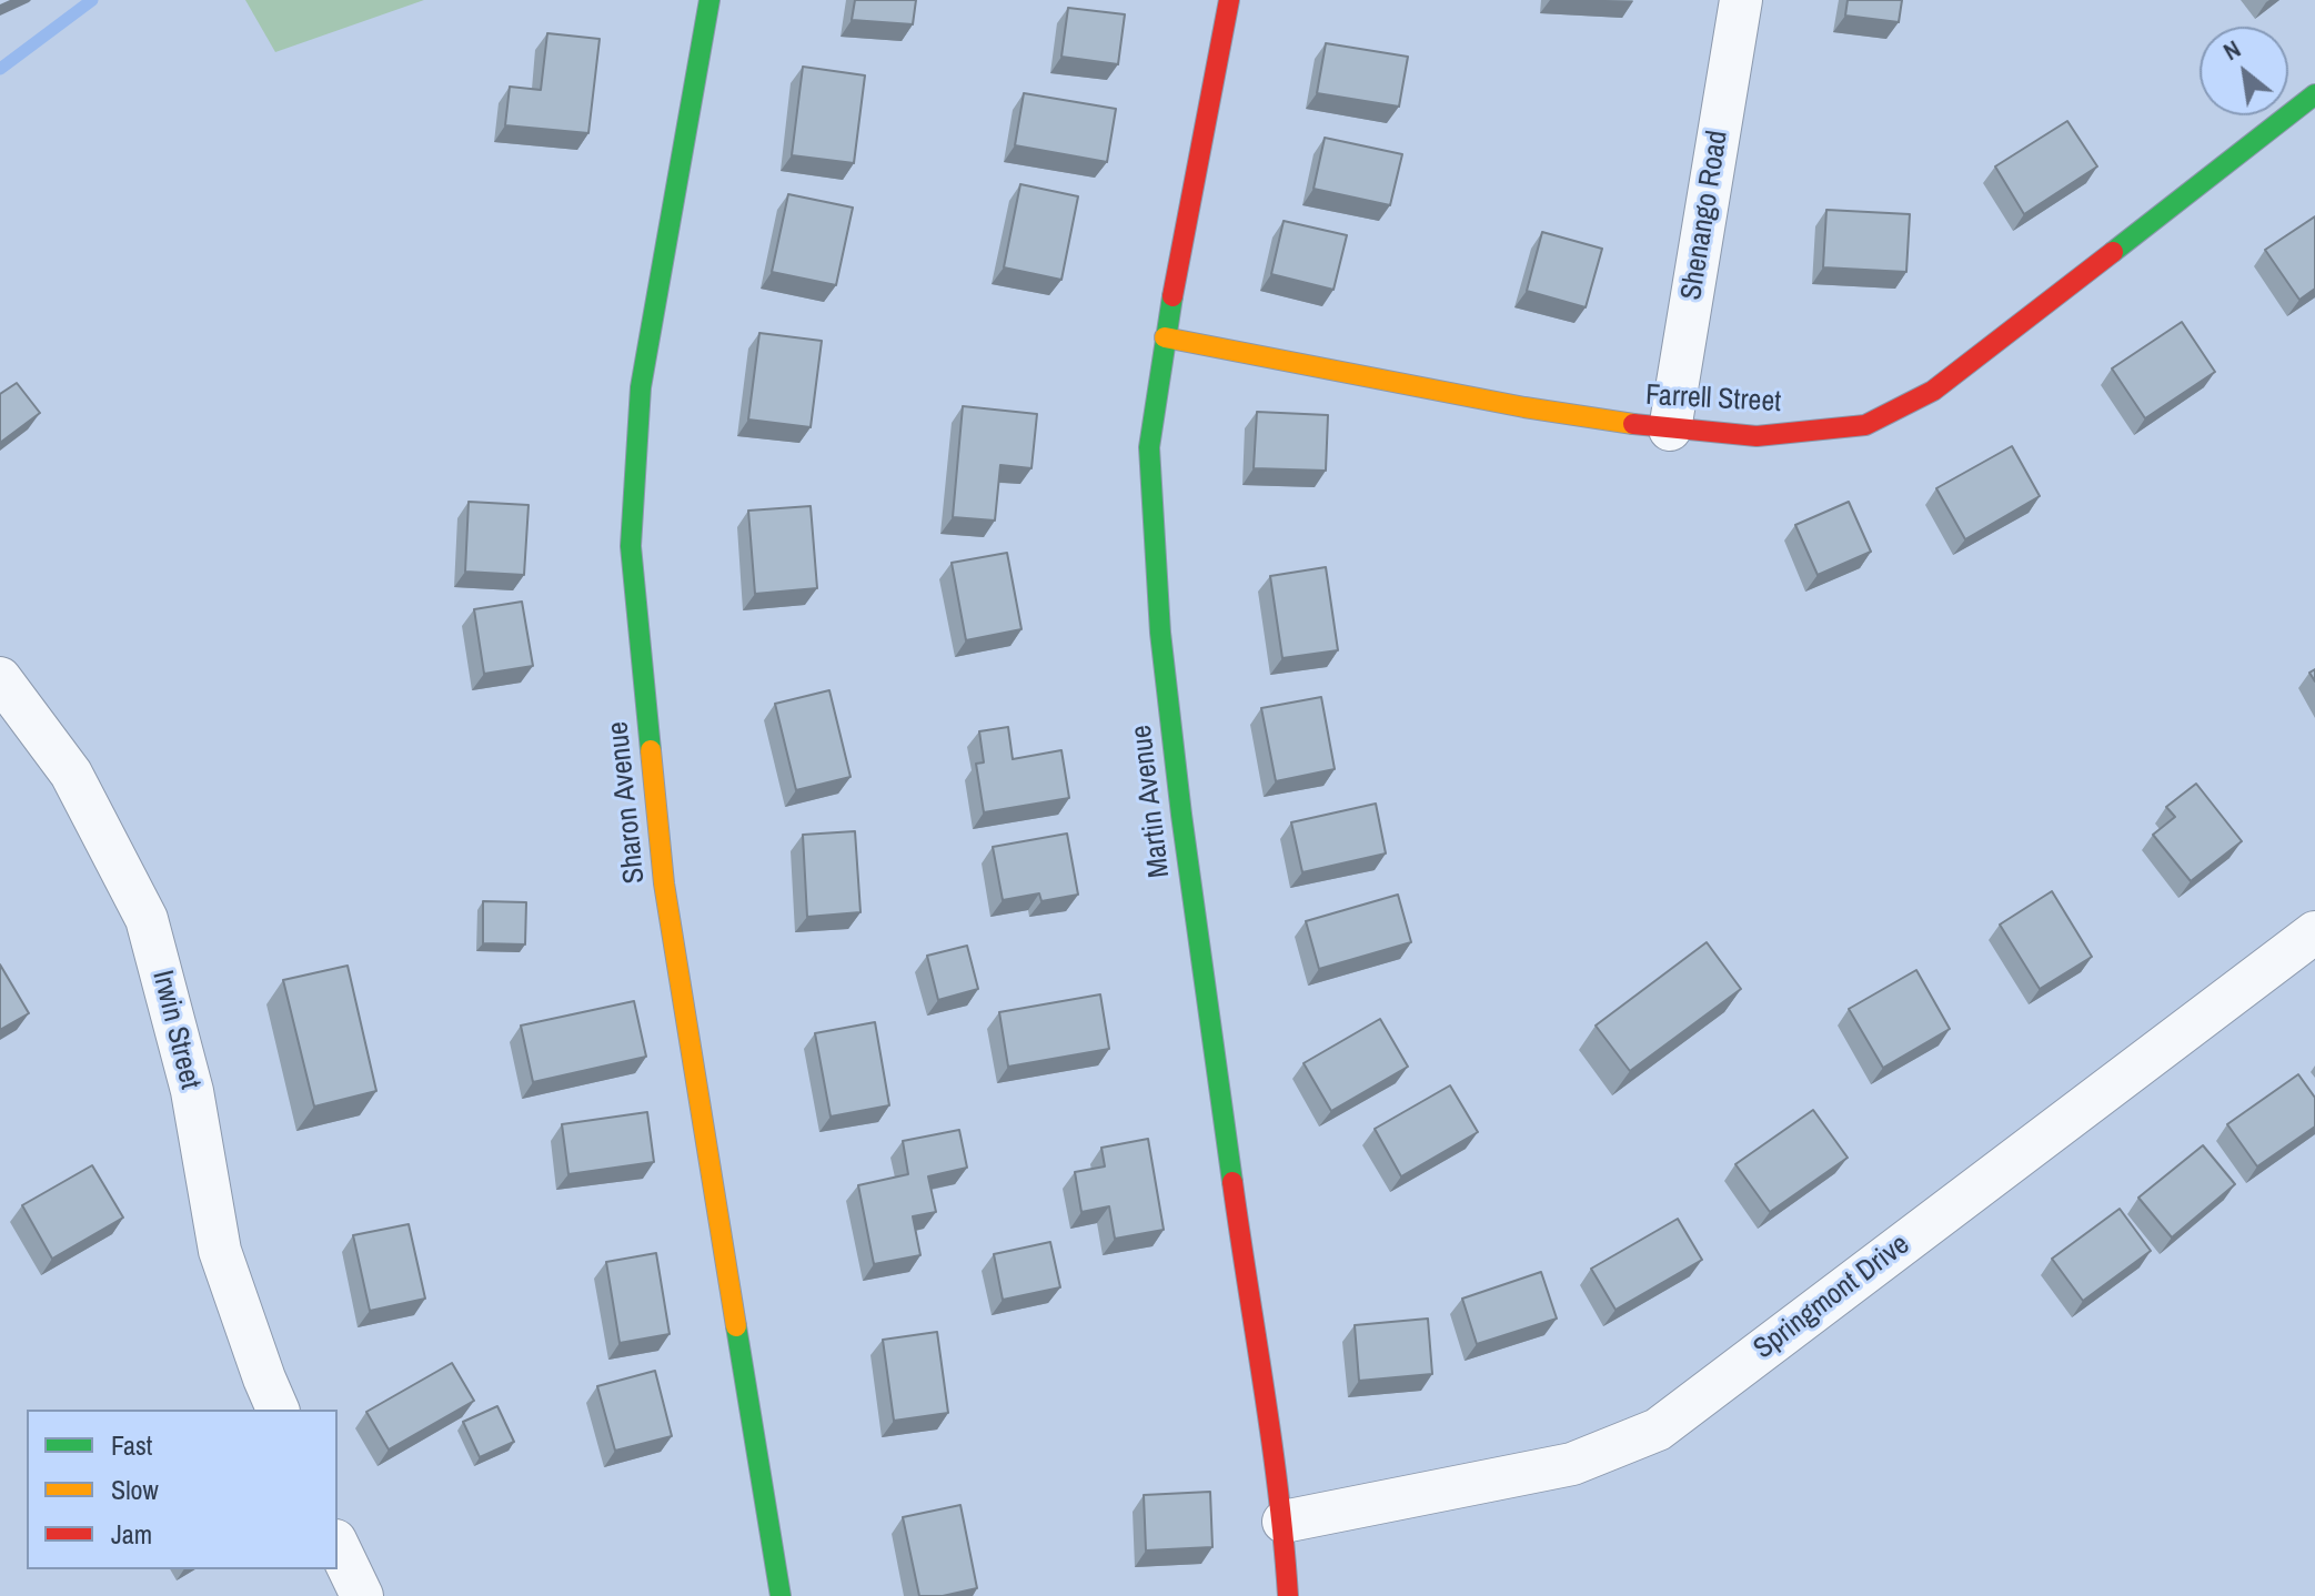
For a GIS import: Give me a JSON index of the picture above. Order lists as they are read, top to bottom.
{
  "streets": {
    "street": [
      "Shenango Road",
      "Farrell Street",
      "Martin Avenue",
      "Sharon Avenue",
      "Irwin Street",
      "Springmont Drive"
    ]
  },
  "crossings": [
    ["Shenango Road", "Farrell Street"],
    ["Farrell Street", "Martin Avenue"],
    ["Martin Avenue", "Springmont Drive"]
  ],
  "legend": ["Fast", "Slow", "Jam"],
  "north": "top left"
}
